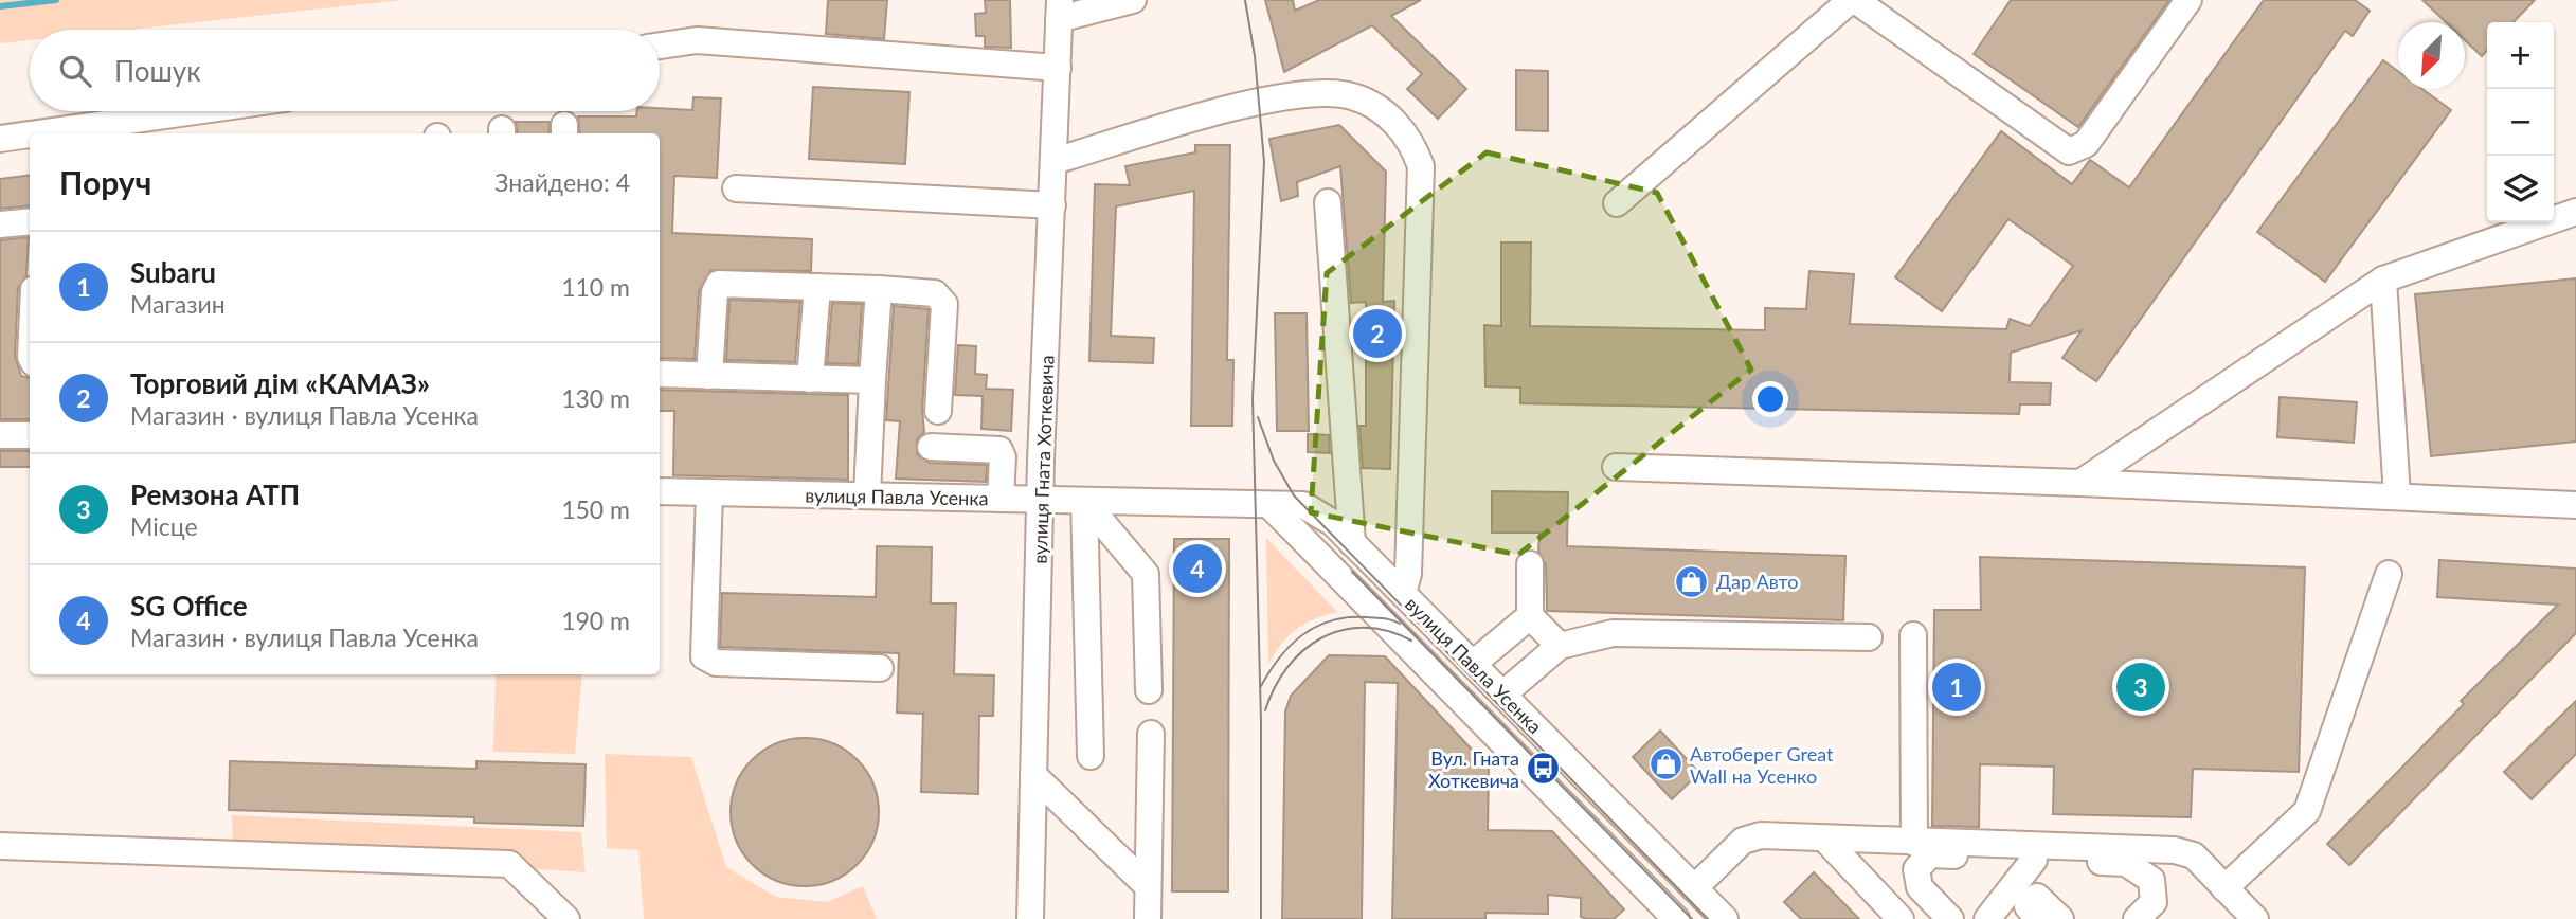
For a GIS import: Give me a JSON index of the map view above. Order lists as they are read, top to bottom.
{
  "streets": {
    "street": ["вулиця Гната Хоткевича", "вулиця Павла Усенка"]
  },
  "crossings": [
    ["вулиця Гната Хоткевича", "вулиця Павла Усенка"]
  ],
  "places": {
    "shop": ["Дар Авто", "Автоберег Great Wall на Усенко"],
    "bus stop": ["Вул. Гната Хоткевича"]
  },
  "north": "bottom left",
  "page": {
    "map_buttons": ["+", "−"],
    "search": "Пошук",
    "heading": ["Поруч", "Знайдено: 4"],
    "list": [
      {
        "mark": "1",
        "name": "Subaru",
        "note": "Магазин",
        "value": "110 m"
      },
      {
        "mark": "2",
        "name": "Торговий дім «КАМАЗ»",
        "note": "Магазин · вулиця Павла Усенка",
        "value": "130 m"
      },
      {
        "mark": "3",
        "name": "Ремзона АТП",
        "note": "Місце",
        "value": "150 m"
      },
      {
        "mark": "4",
        "name": "SG Office",
        "note": "Магазин · вулиця Павла Усенка",
        "value": "190 m"
      }
    ],
    "pins": [
      "2",
      "4",
      "1",
      "3"
    ]
  }
}
